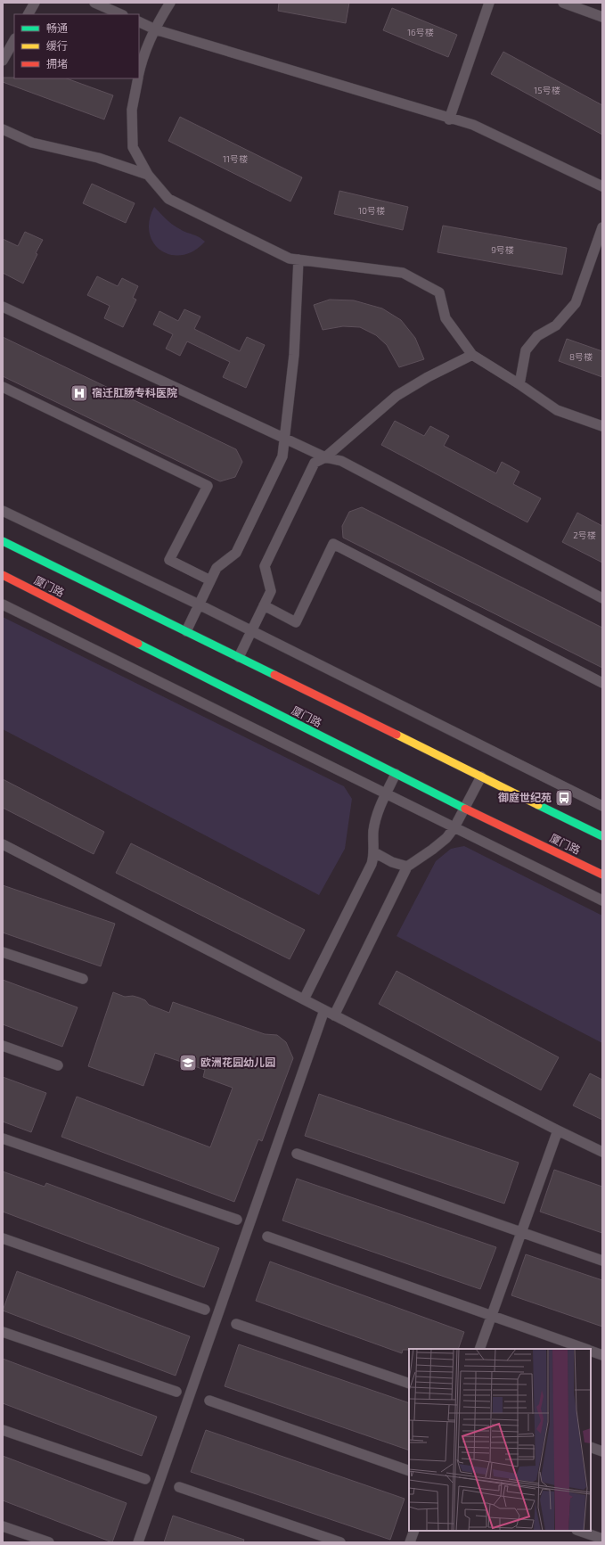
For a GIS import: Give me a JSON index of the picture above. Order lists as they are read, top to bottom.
{
  "streets": {
    "street": ["厦门路"]
  },
  "places": {
    "hospital": ["宿迁肛肠专科医院"],
    "bus stop": ["御庭世纪苑"],
    "school or university": ["欧洲花园幼儿园"]
  },
  "house_numbers": [
    "16号楼",
    "15号楼",
    "11号楼",
    "10号楼",
    "9号楼",
    "8号楼",
    "2号楼"
  ],
  "legend": ["畅通", "缓行", "拥堵"]
}
